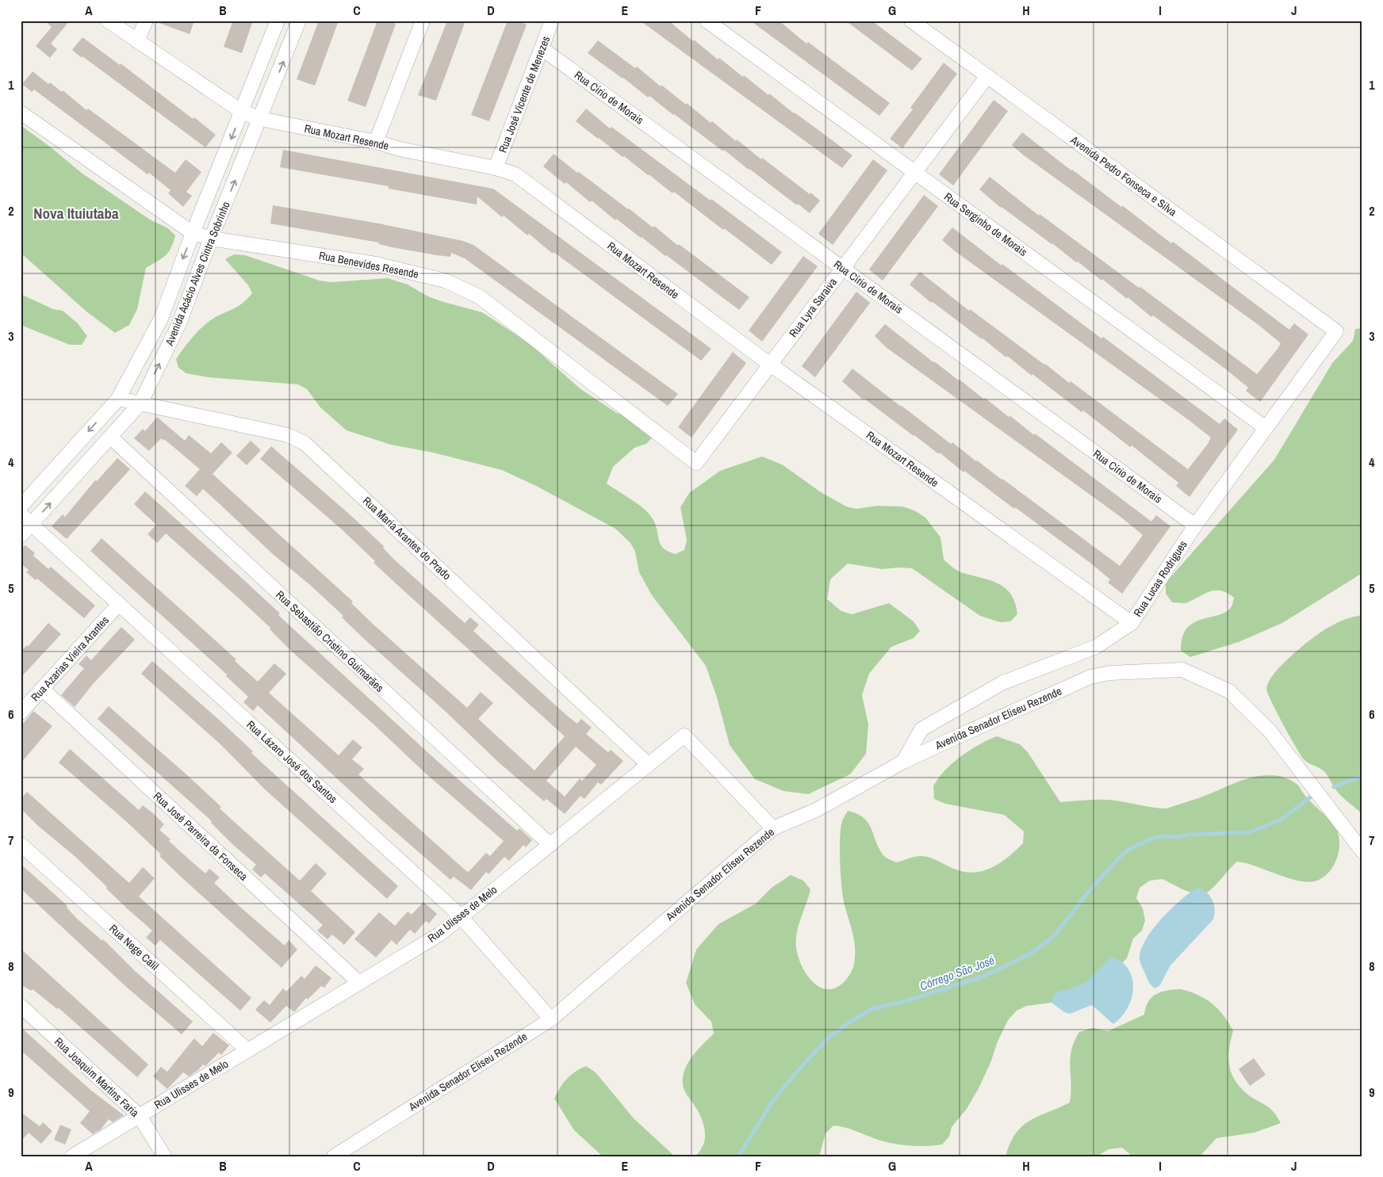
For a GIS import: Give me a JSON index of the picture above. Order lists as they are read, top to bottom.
{
  "streets": {
    "street": [
      "Rua José Vicente de Menezes",
      "Rua Círio de Morais",
      "Rua Mozart Resende",
      "Avenida Pedro Fonseca e Silva",
      "Rua Serginho de Morais",
      "Rua Benevides Resende",
      "Avenida Acácio Alves Cintra Sobrinho",
      "Rua Lyra Saraiva",
      "Rua Maria Arantes do Prado",
      "Rua Lucas Rodrigues",
      "Rua Sebastião Cristino Guimarães",
      "Rua Azarias Vieira Arantes",
      "Avenida Senador Eliseu Rezende",
      "Rua Lázaro José dos Santos",
      "Rua José Parreira da Fonseca",
      "Rua Ulisses de Melo",
      "Rua Nege Calil",
      "Rua Joaquim Martins Faria"
    ]
  },
  "crossings": [
    ["Rua José Vicente de Menezes", "Rua Círio de Morais"],
    ["Rua José Vicente de Menezes", "Rua Mozart Resende"],
    ["Rua Círio de Morais", "Rua Lyra Saraiva"],
    ["Rua Círio de Morais", "Rua Lucas Rodrigues"],
    ["Rua Mozart Resende", "Avenida Acácio Alves Cintra Sobrinho"],
    ["Rua Mozart Resende", "Rua Lyra Saraiva"],
    ["Rua Mozart Resende", "Rua Lucas Rodrigues"],
    ["Avenida Pedro Fonseca e Silva", "Rua Lyra Saraiva"],
    ["Avenida Pedro Fonseca e Silva", "Rua Lucas Rodrigues"],
    ["Rua Serginho de Morais", "Rua Lyra Saraiva"],
    ["Rua Serginho de Morais", "Rua Lucas Rodrigues"],
    ["Rua Benevides Resende", "Avenida Acácio Alves Cintra Sobrinho"],
    ["Rua Benevides Resende", "Rua Lyra Saraiva"],
    ["Avenida Acácio Alves Cintra Sobrinho", "Rua Maria Arantes do Prado"],
    ["Avenida Acácio Alves Cintra Sobrinho", "Rua Sebastião Cristino Guimarães"],
    ["Avenida Acácio Alves Cintra Sobrinho", "Rua Lázaro José dos Santos"],
    ["Rua Maria Arantes do Prado", "Rua Ulisses de Melo"],
    ["Rua Lucas Rodrigues", "Avenida Senador Eliseu Rezende"],
    ["Rua Sebastião Cristino Guimarães", "Rua Ulisses de Melo"],
    ["Rua Azarias Vieira Arantes", "Rua Lázaro José dos Santos"],
    ["Rua Azarias Vieira Arantes", "Rua José Parreira da Fonseca"],
    ["Avenida Senador Eliseu Rezende", "Rua Lázaro José dos Santos"],
    ["Avenida Senador Eliseu Rezende", "Rua Ulisses de Melo"],
    ["Rua Lázaro José dos Santos", "Rua Ulisses de Melo"],
    ["Rua José Parreira da Fonseca", "Rua Ulisses de Melo"],
    ["Rua Ulisses de Melo", "Rua Nege Calil"],
    ["Rua Ulisses de Melo", "Rua Joaquim Martins Faria"]
  ],
  "districts": ["Nova Ituiutaba"],
  "water": ["Córrego São José"],
  "grid": {
    "columns": [
      "A",
      "B",
      "C",
      "D",
      "E",
      "F",
      "G",
      "H",
      "I",
      "J"
    ],
    "rows": [
      "1",
      "2",
      "3",
      "4",
      "5",
      "6",
      "7",
      "8",
      "9"
    ]
  }
}
